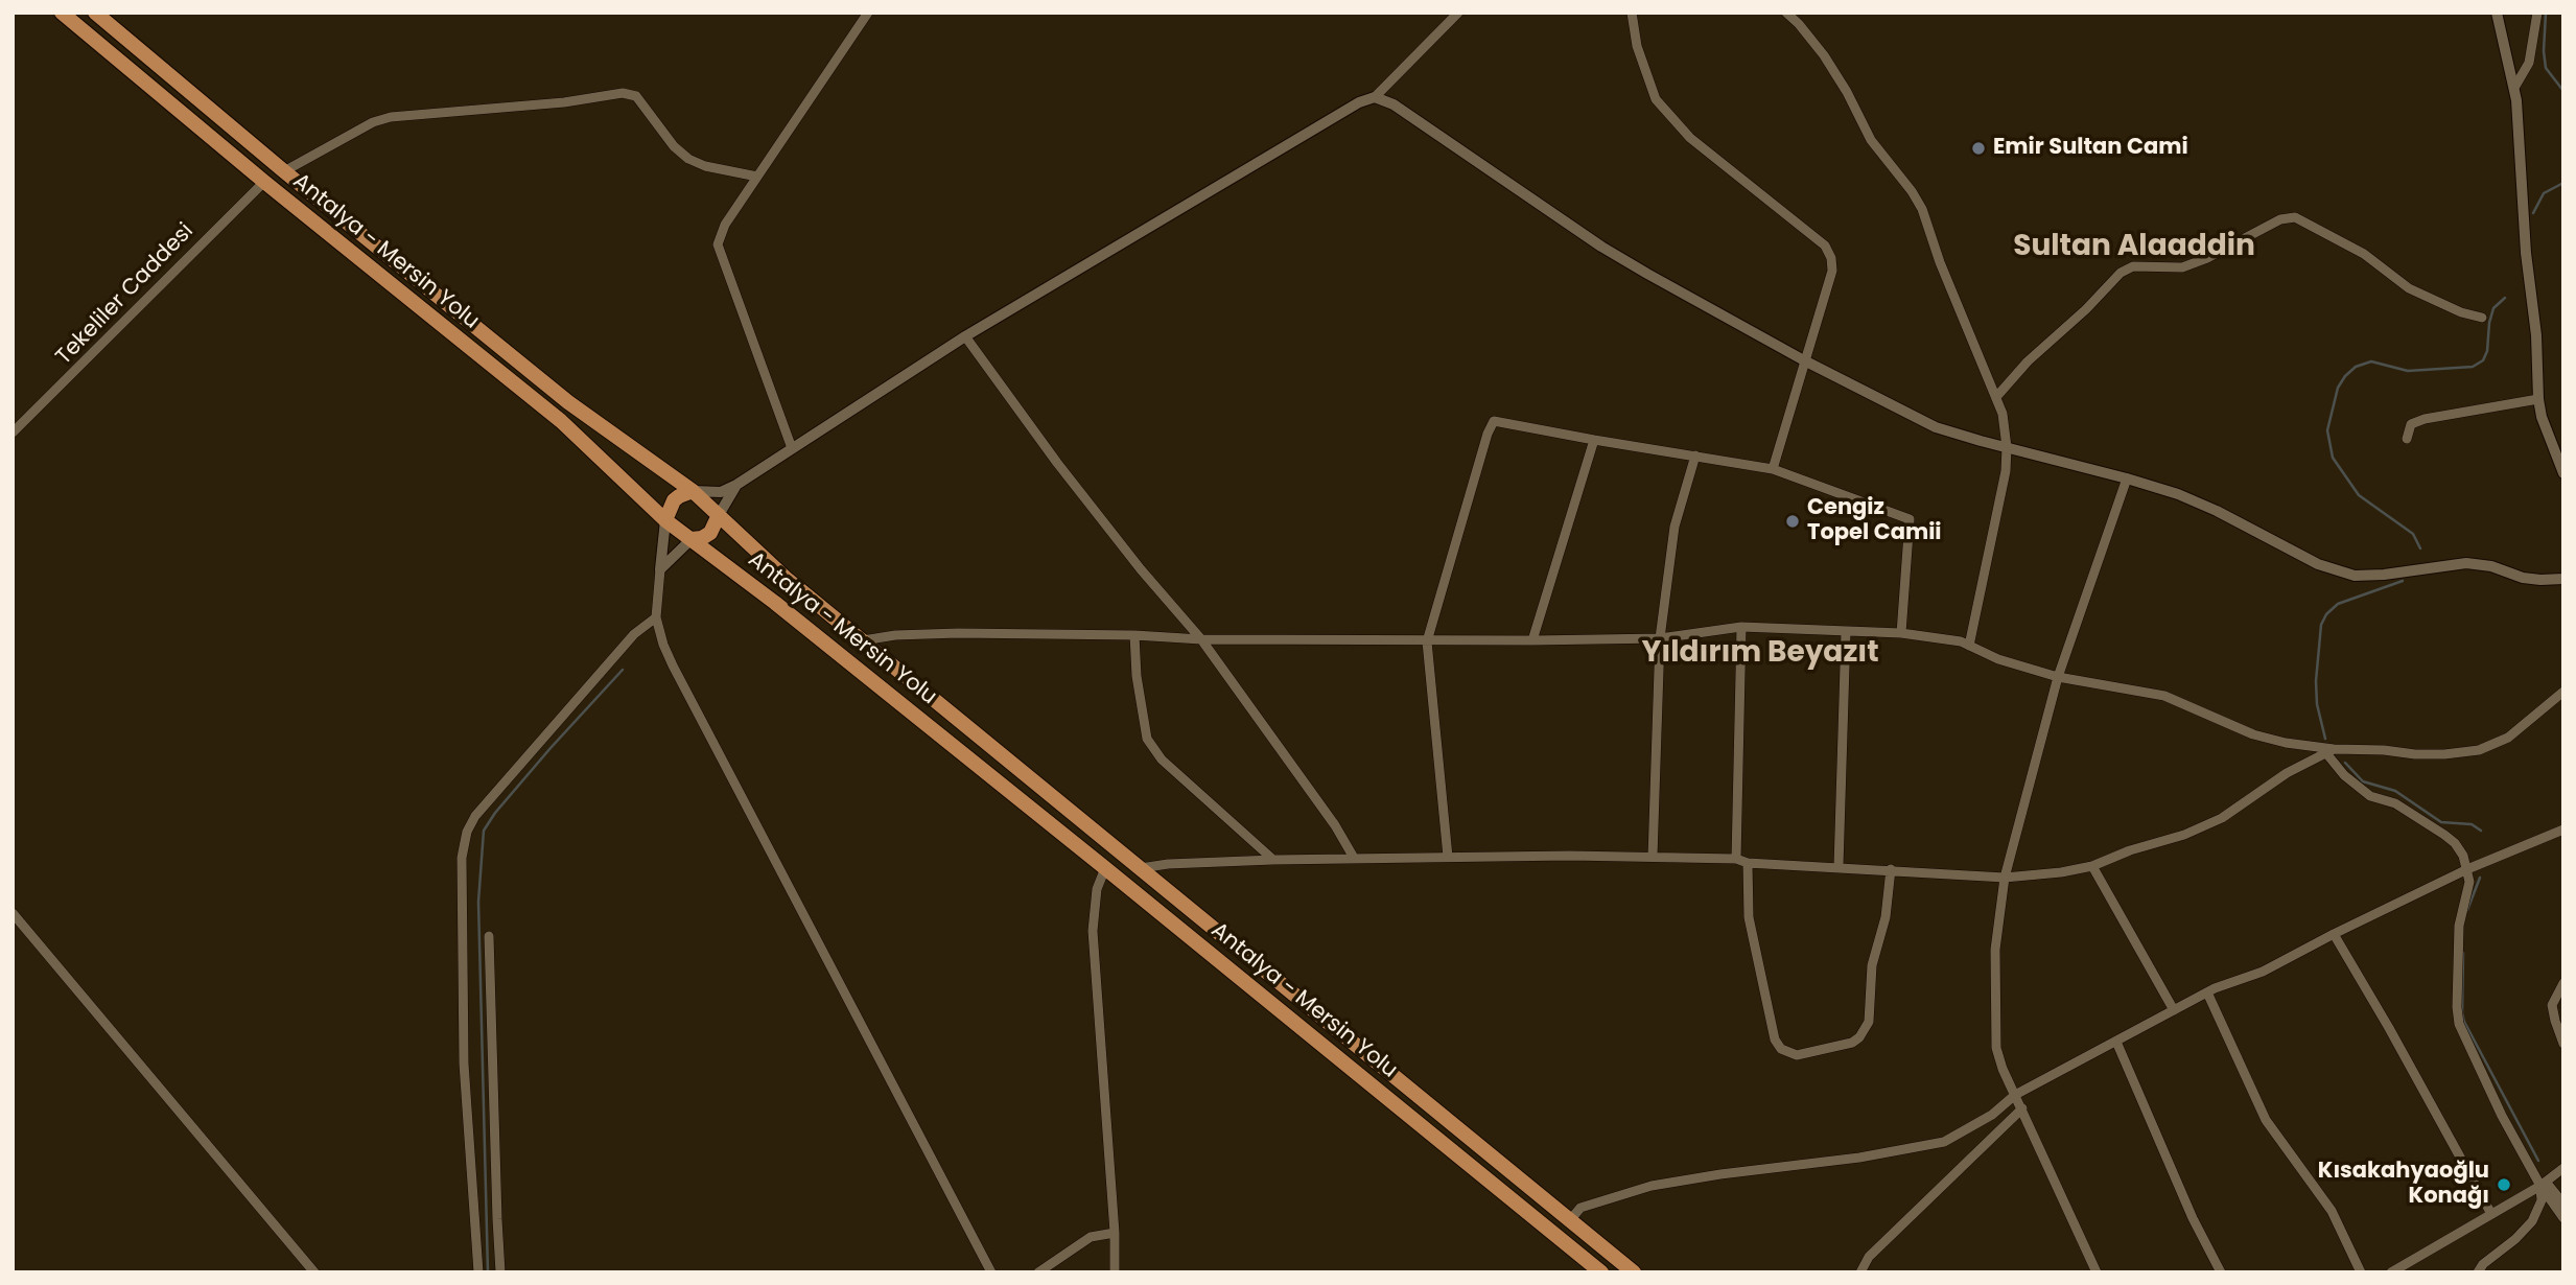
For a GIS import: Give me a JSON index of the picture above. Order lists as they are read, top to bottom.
{
  "streets": {
    "highway": ["Antalya - Mersin Yolu"],
    "street": ["Tekeliler Caddesi"]
  },
  "crossings": [
    ["Antalya - Mersin Yolu", "Tekeliler Caddesi"]
  ],
  "districts": ["Sultan Alaaddin", "Yıldırım Beyazıt"],
  "places": ["Emir Sultan Cami", "Cengiz Topel Camii", "Kısakahyaoğlu Konağı"]
}
